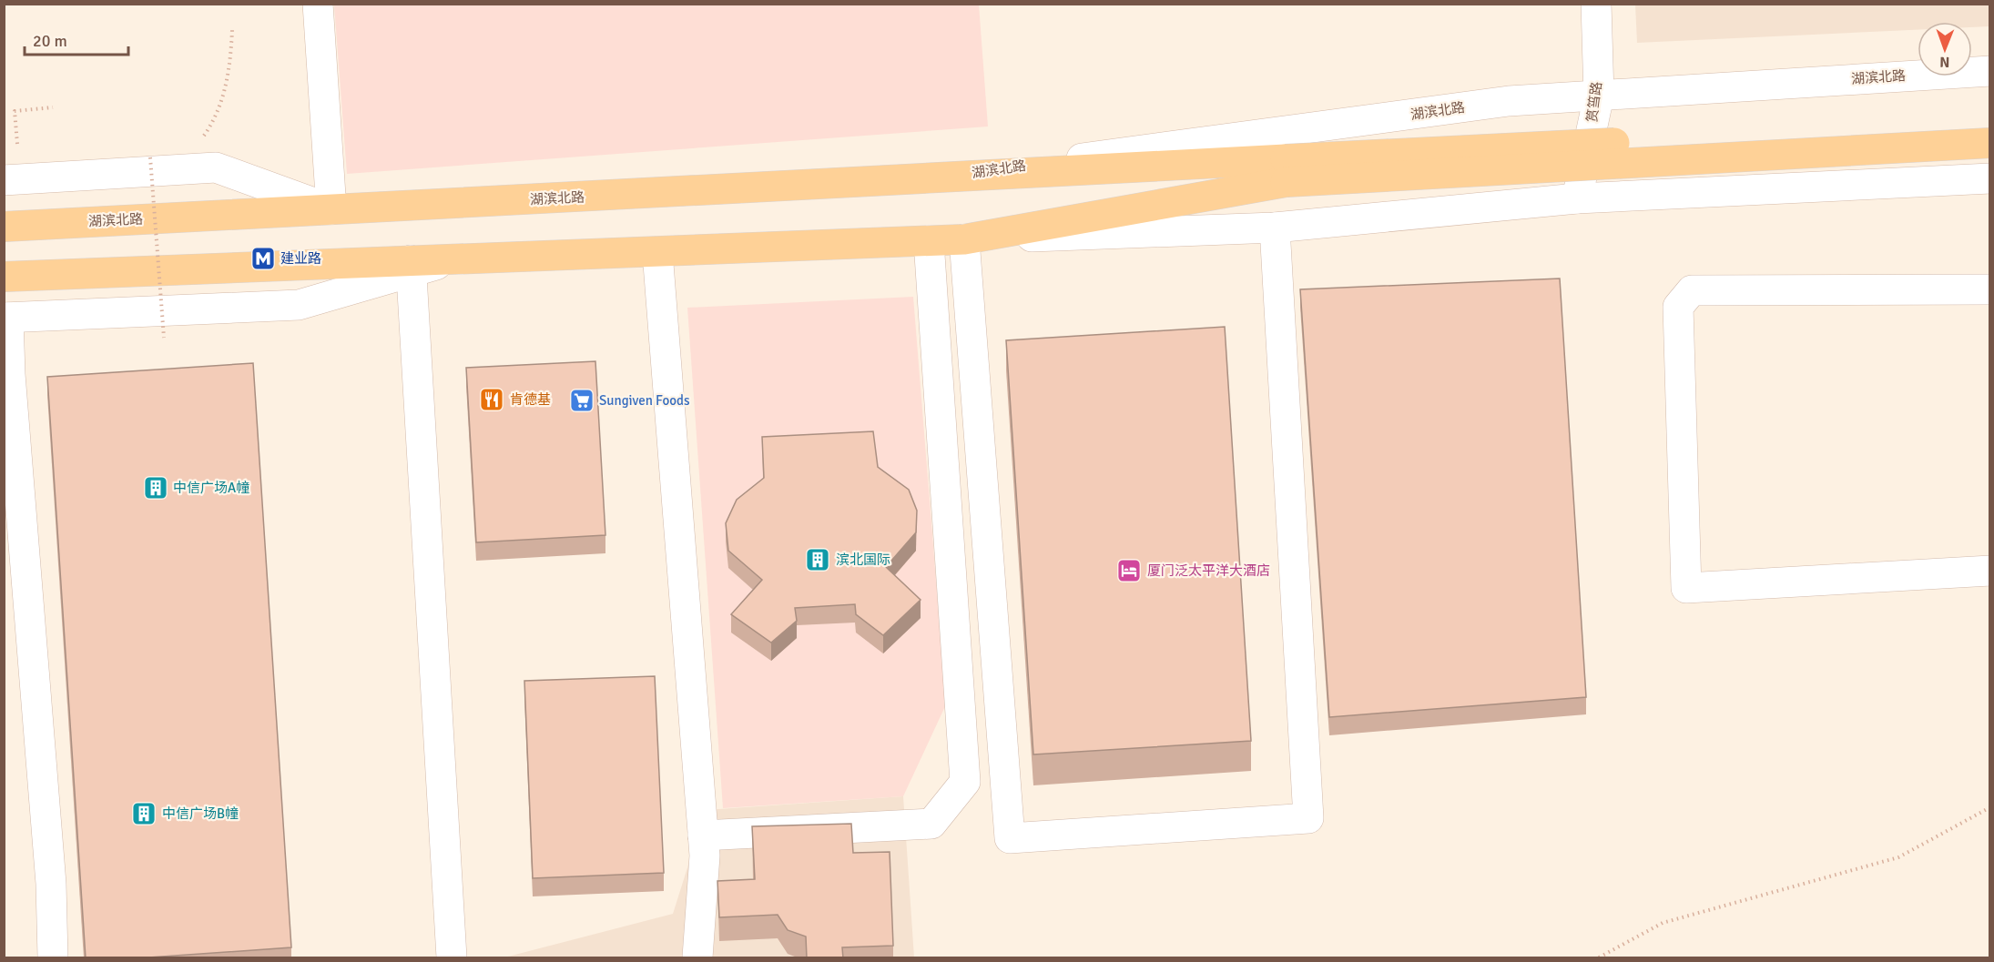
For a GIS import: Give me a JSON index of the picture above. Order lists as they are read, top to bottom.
{
  "streets": {
    "main road": ["湖滨北路"],
    "street": ["筼筜路"]
  },
  "crossings": [
    ["湖滨北路", "筼筜路"]
  ],
  "places": {
    "metro station": ["建业路"],
    "restaurant": ["肯德基"],
    "supermarket": ["Sungiven Foods"],
    "building": ["中信广场A幢", "滨北国际", "中信广场B幢"],
    "hotel": ["厦门泛太平洋大酒店"]
  },
  "scale_bar": "20 m",
  "north": "bottom"
}
